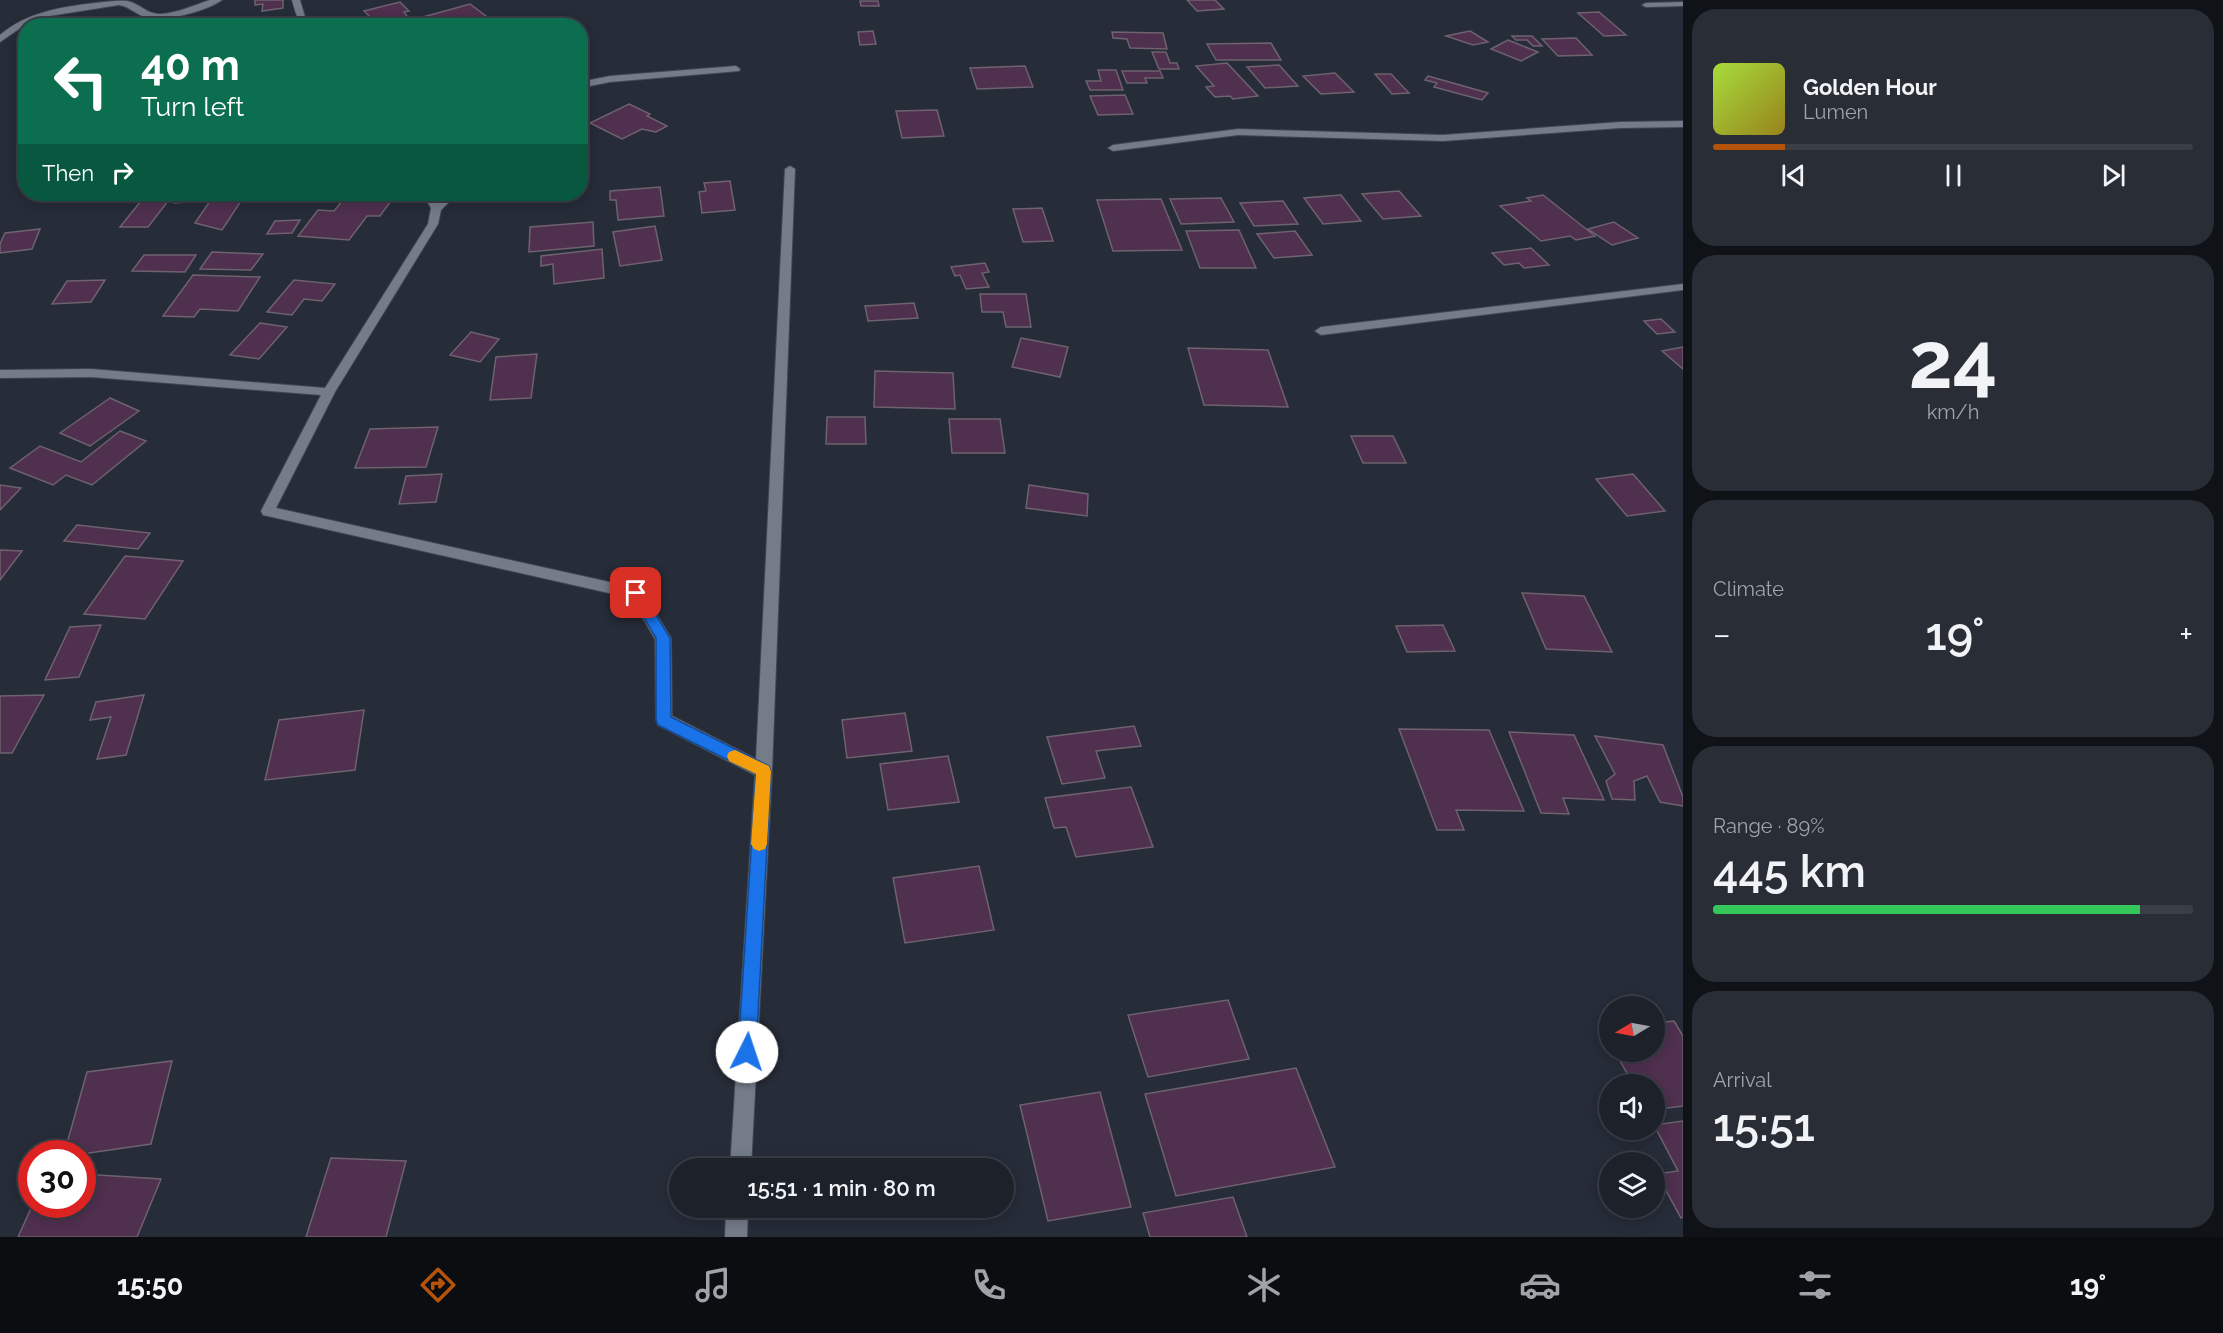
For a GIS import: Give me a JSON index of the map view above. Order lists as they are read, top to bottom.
{
  "north": "left",
  "page": {
    "turn": ["40 m", "Turn left"],
    "song": ["Golden Hour", "Lumen"],
    "then": "Then",
    "tile": [
      ["24", "km/h"],
      "Climate",
      ["Range · 89%", "445 km"],
      ["Arrival", "15:51"]
    ],
    "heat": ["−", "19°", "+"],
    "limit": "30",
    "trip": "15:51 · 1 min · 80 m",
    "tabs": ["15:50", "19°"]
  }
}
